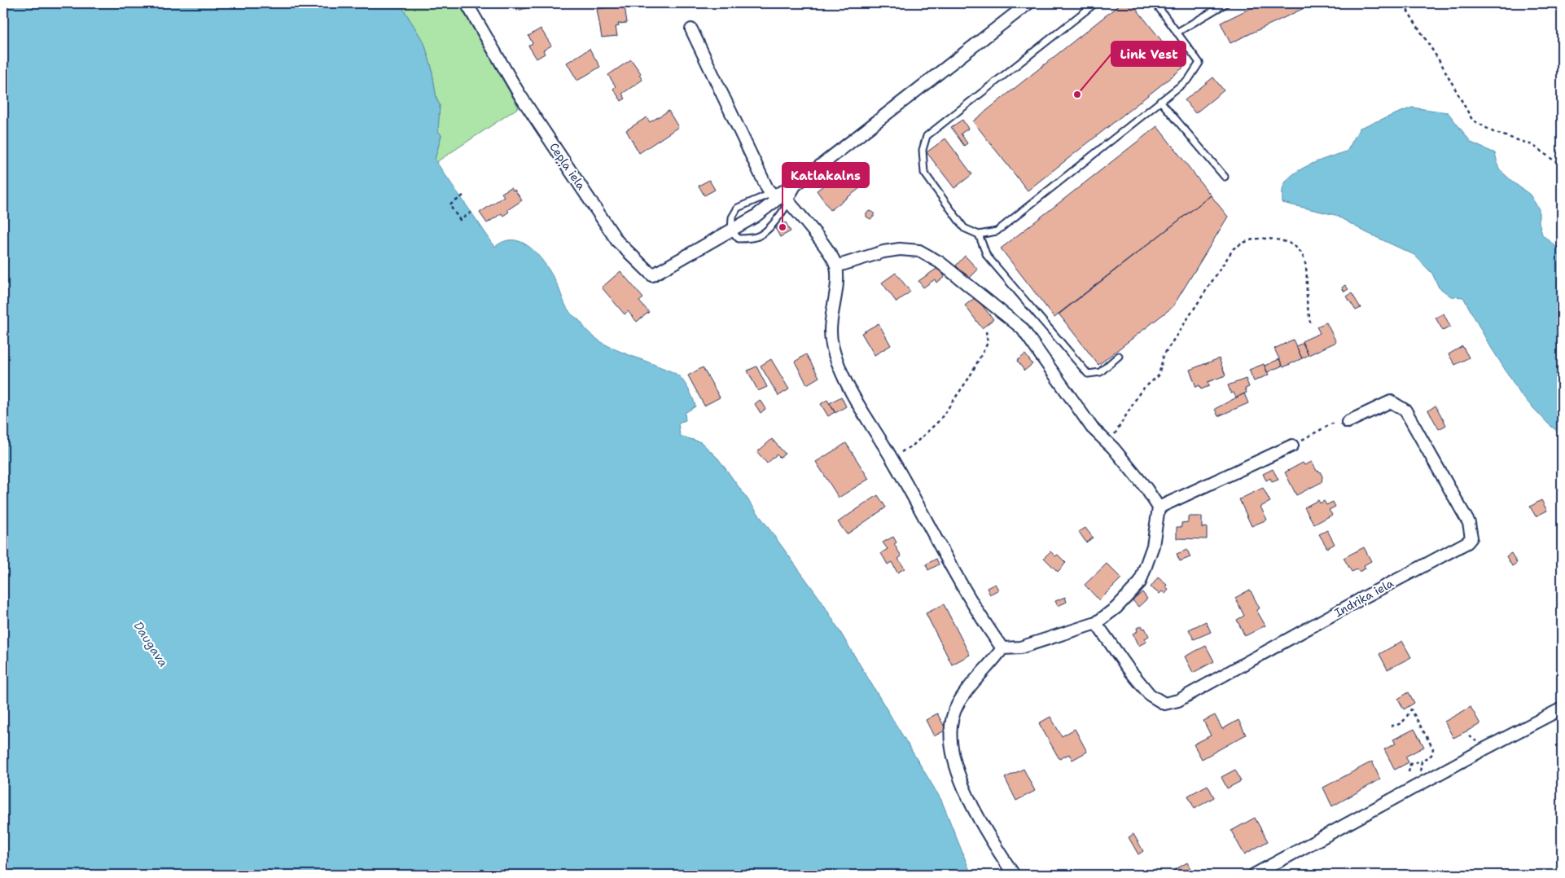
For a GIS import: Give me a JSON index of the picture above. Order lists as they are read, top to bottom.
{
  "streets": {
    "street": ["Cepļa iela", "Indriķa iela"]
  },
  "water": ["Daugava"],
  "places": ["Link Vest", "Katlakalns"]
}
